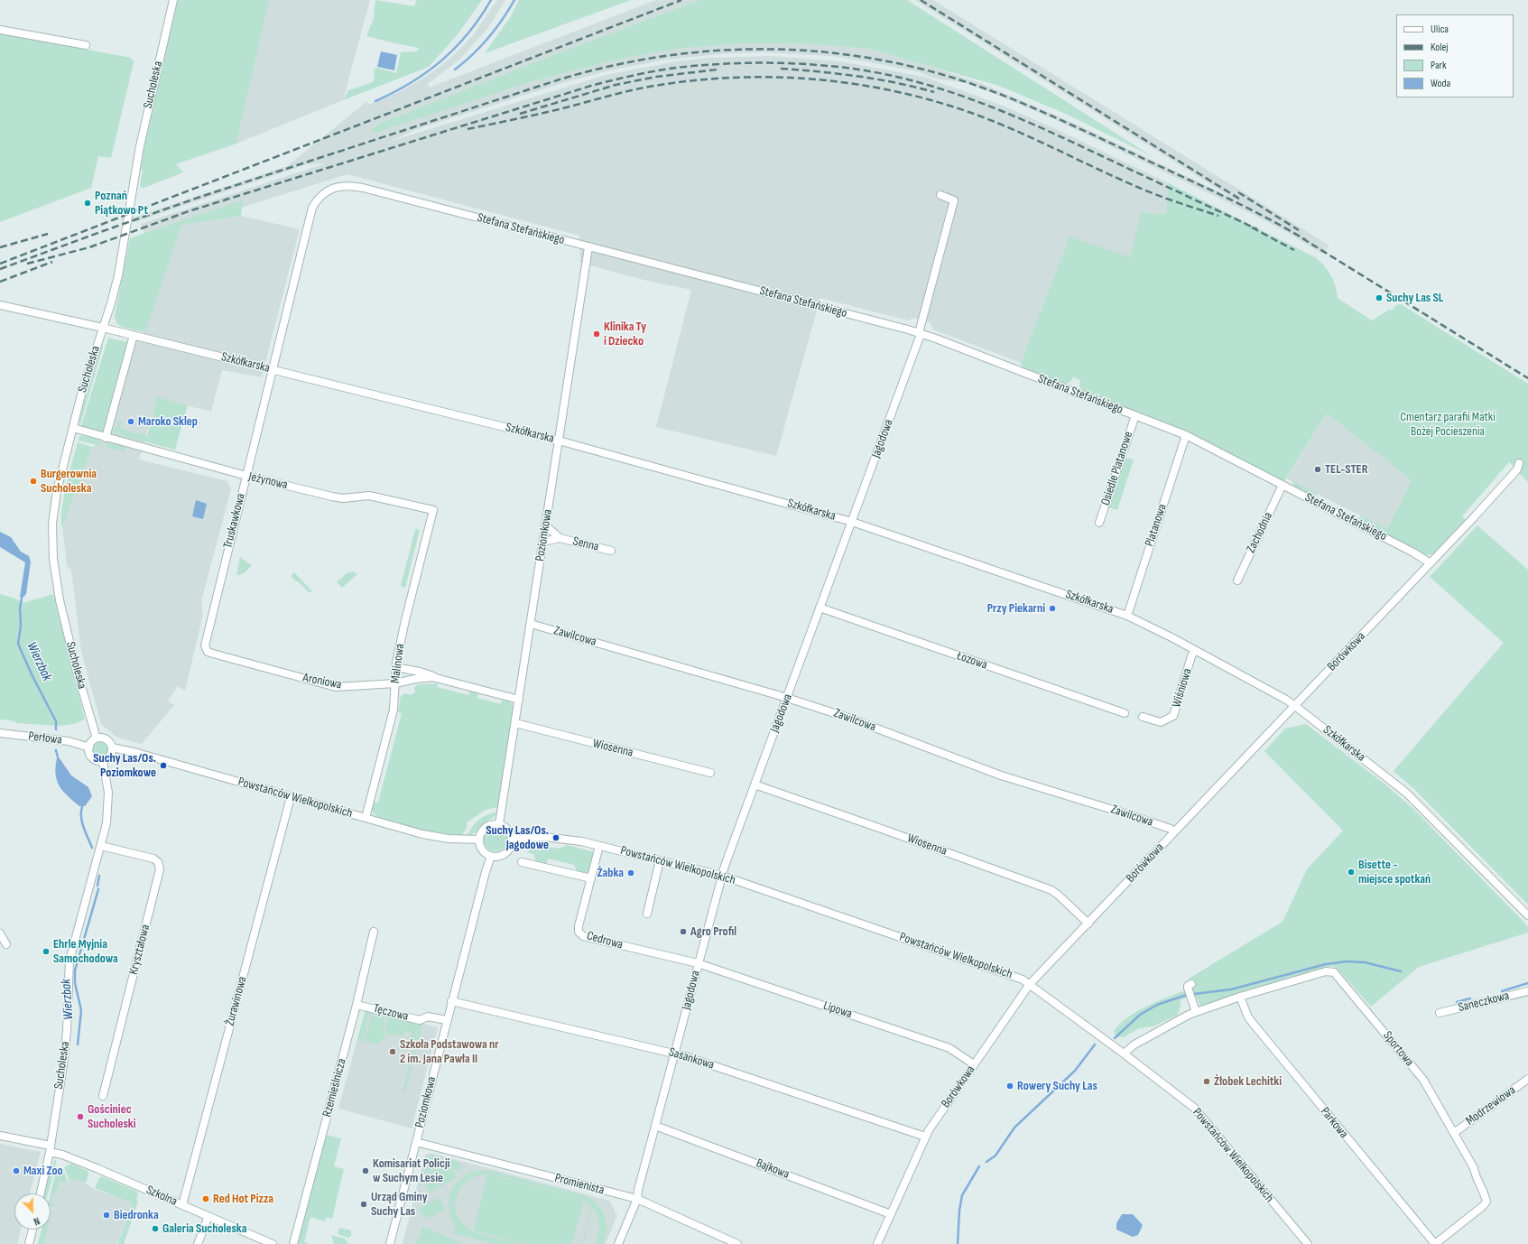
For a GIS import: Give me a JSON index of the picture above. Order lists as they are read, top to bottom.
{
  "streets": {
    "street": [
      "Sucholeska",
      "Stefana Stefańskiego",
      "Szkółkarska",
      "Jagodowa",
      "Osiedle Platanowe",
      "Jeżynowa",
      "Truskawkowa",
      "Platanowa",
      "Zachodnia",
      "Poziomkowa",
      "Senna",
      "Zawilcowa",
      "Borówkowa",
      "Łozowa",
      "Malinowa",
      "Aroniowa",
      "Wiśniowa",
      "Perłowa",
      "Wiosenna",
      "Powstańców Wielkopolskich",
      "Cedrowa",
      "Kryształowa",
      "Żurawinowa",
      "Saneczkowa",
      "Lipowa",
      "Tęczowa",
      "Sportowa",
      "Sasankowa",
      "Rzemieślnicza",
      "Modrzewiowa",
      "Parkowa",
      "Bajkowa",
      "Promienista",
      "Szkolna"
    ]
  },
  "crossings": [
    ["Sucholeska", "Szkółkarska"],
    ["Sucholeska", "Jeżynowa"],
    ["Sucholeska", "Perłowa"],
    ["Sucholeska", "Powstańców Wielkopolskich"],
    ["Sucholeska", "Kryształowa"],
    ["Sucholeska", "Szkolna"],
    ["Stefana Stefańskiego", "Szkółkarska"],
    ["Stefana Stefańskiego", "Jagodowa"],
    ["Stefana Stefańskiego", "Osiedle Platanowe"],
    ["Stefana Stefańskiego", "Truskawkowa"],
    ["Stefana Stefańskiego", "Platanowa"],
    ["Stefana Stefańskiego", "Zachodnia"],
    ["Stefana Stefańskiego", "Poziomkowa"],
    ["Stefana Stefańskiego", "Borówkowa"],
    ["Szkółkarska", "Jagodowa"],
    ["Szkółkarska", "Truskawkowa"],
    ["Szkółkarska", "Platanowa"],
    ["Szkółkarska", "Poziomkowa"],
    ["Szkółkarska", "Borówkowa"],
    ["Szkółkarska", "Wiśniowa"],
    ["Jagodowa", "Zawilcowa"],
    ["Jagodowa", "Łozowa"],
    ["Jagodowa", "Wiosenna"],
    ["Jagodowa", "Powstańców Wielkopolskich"],
    ["Jagodowa", "Cedrowa"],
    ["Jagodowa", "Lipowa"],
    ["Jagodowa", "Sasankowa"],
    ["Jagodowa", "Bajkowa"],
    ["Jagodowa", "Promienista"],
    ["Jeżynowa", "Truskawkowa"],
    ["Jeżynowa", "Malinowa"],
    ["Truskawkowa", "Aroniowa"],
    ["Poziomkowa", "Senna"],
    ["Poziomkowa", "Zawilcowa"],
    ["Poziomkowa", "Aroniowa"],
    ["Poziomkowa", "Wiosenna"],
    ["Poziomkowa", "Powstańców Wielkopolskich"],
    ["Poziomkowa", "Tęczowa"],
    ["Poziomkowa", "Sasankowa"],
    ["Poziomkowa", "Promienista"],
    ["Zawilcowa", "Borówkowa"],
    ["Borówkowa", "Wiosenna"],
    ["Borówkowa", "Powstańców Wielkopolskich"],
    ["Borówkowa", "Lipowa"],
    ["Borówkowa", "Sasankowa"],
    ["Borówkowa", "Bajkowa"],
    ["Malinowa", "Aroniowa"],
    ["Malinowa", "Powstańców Wielkopolskich"],
    ["Perłowa", "Powstańców Wielkopolskich"],
    ["Powstańców Wielkopolskich", "Cedrowa"],
    ["Powstańców Wielkopolskich", "Żurawinowa"],
    ["Powstańców Wielkopolskich", "Sportowa"],
    ["Cedrowa", "Lipowa"],
    ["Żurawinowa", "Szkolna"],
    ["Tęczowa", "Rzemieślnicza"],
    ["Sportowa", "Modrzewiowa"],
    ["Sportowa", "Parkowa"]
  ],
  "water": ["Wierzbak"],
  "parks": ["Cmentarz parafii Matki Bożej Pocieszenia"],
  "places": [
    "Poznań Piątkowo Pt",
    "Suchy Las SL",
    "Klinika Ty i Dziecko",
    "Maroko Sklep",
    "TEL-STER",
    "Burgerownia Sucholeska",
    "Przy Piekarni",
    "Suchy Las/Os. Poziomkowe",
    "Suchy Las/Os. Jagodowe",
    "Bisette - miejsce spotkań",
    "Żabka",
    "Agro Profil",
    "Ehrle Myjnia Samochodowa",
    "Szkoła Podstawowa nr 2 im. Jana Pawła II",
    "Żłobek Lechitki",
    "Rowery Suchy Las",
    "Gościniec Sucholeski",
    "Maxi Zoo",
    "Komisariat Policji w Suchym Lesie",
    "Red Hot Pizza",
    "Urząd Gminy Suchy Las",
    "Biedronka",
    "Galeria Sucholeska"
  ],
  "legend": [
    "Ulica",
    "Kolej",
    "Park",
    "Woda"
  ],
  "north": "bottom right"
}
